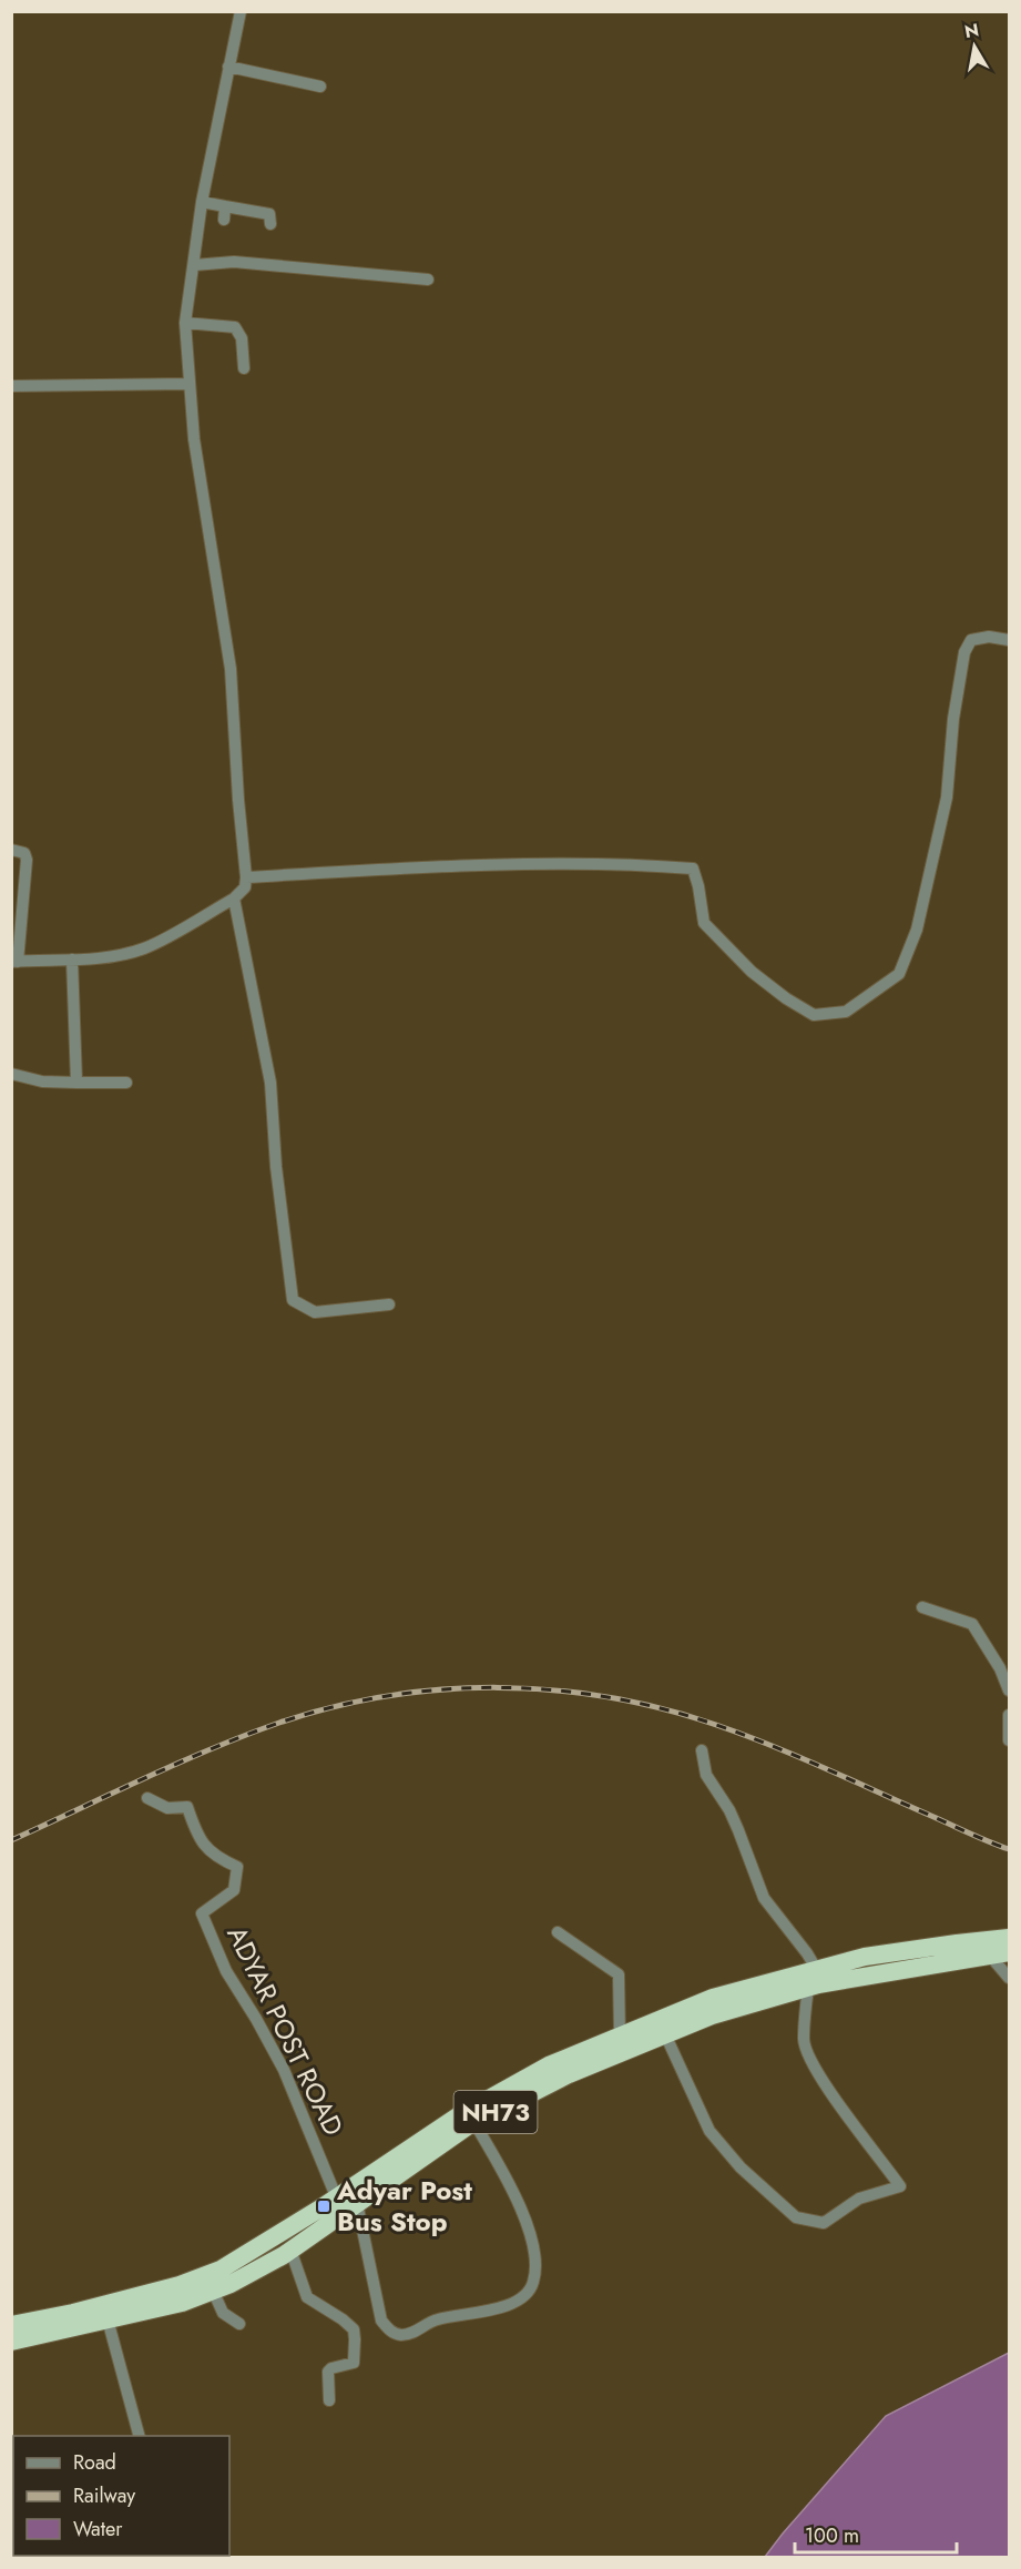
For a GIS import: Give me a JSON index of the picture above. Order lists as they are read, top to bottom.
{
  "streets": {
    "highway": ["NH73"],
    "street": ["ADYAR POST ROAD"]
  },
  "crossings": [
    ["ADYAR POST ROAD", "NH73"]
  ],
  "places": {
    "transit": ["Adyar Post Bus Stop"]
  },
  "legend": ["Road", "Railway", "Water"],
  "scale_bar": "100 m",
  "north": "top"
}
